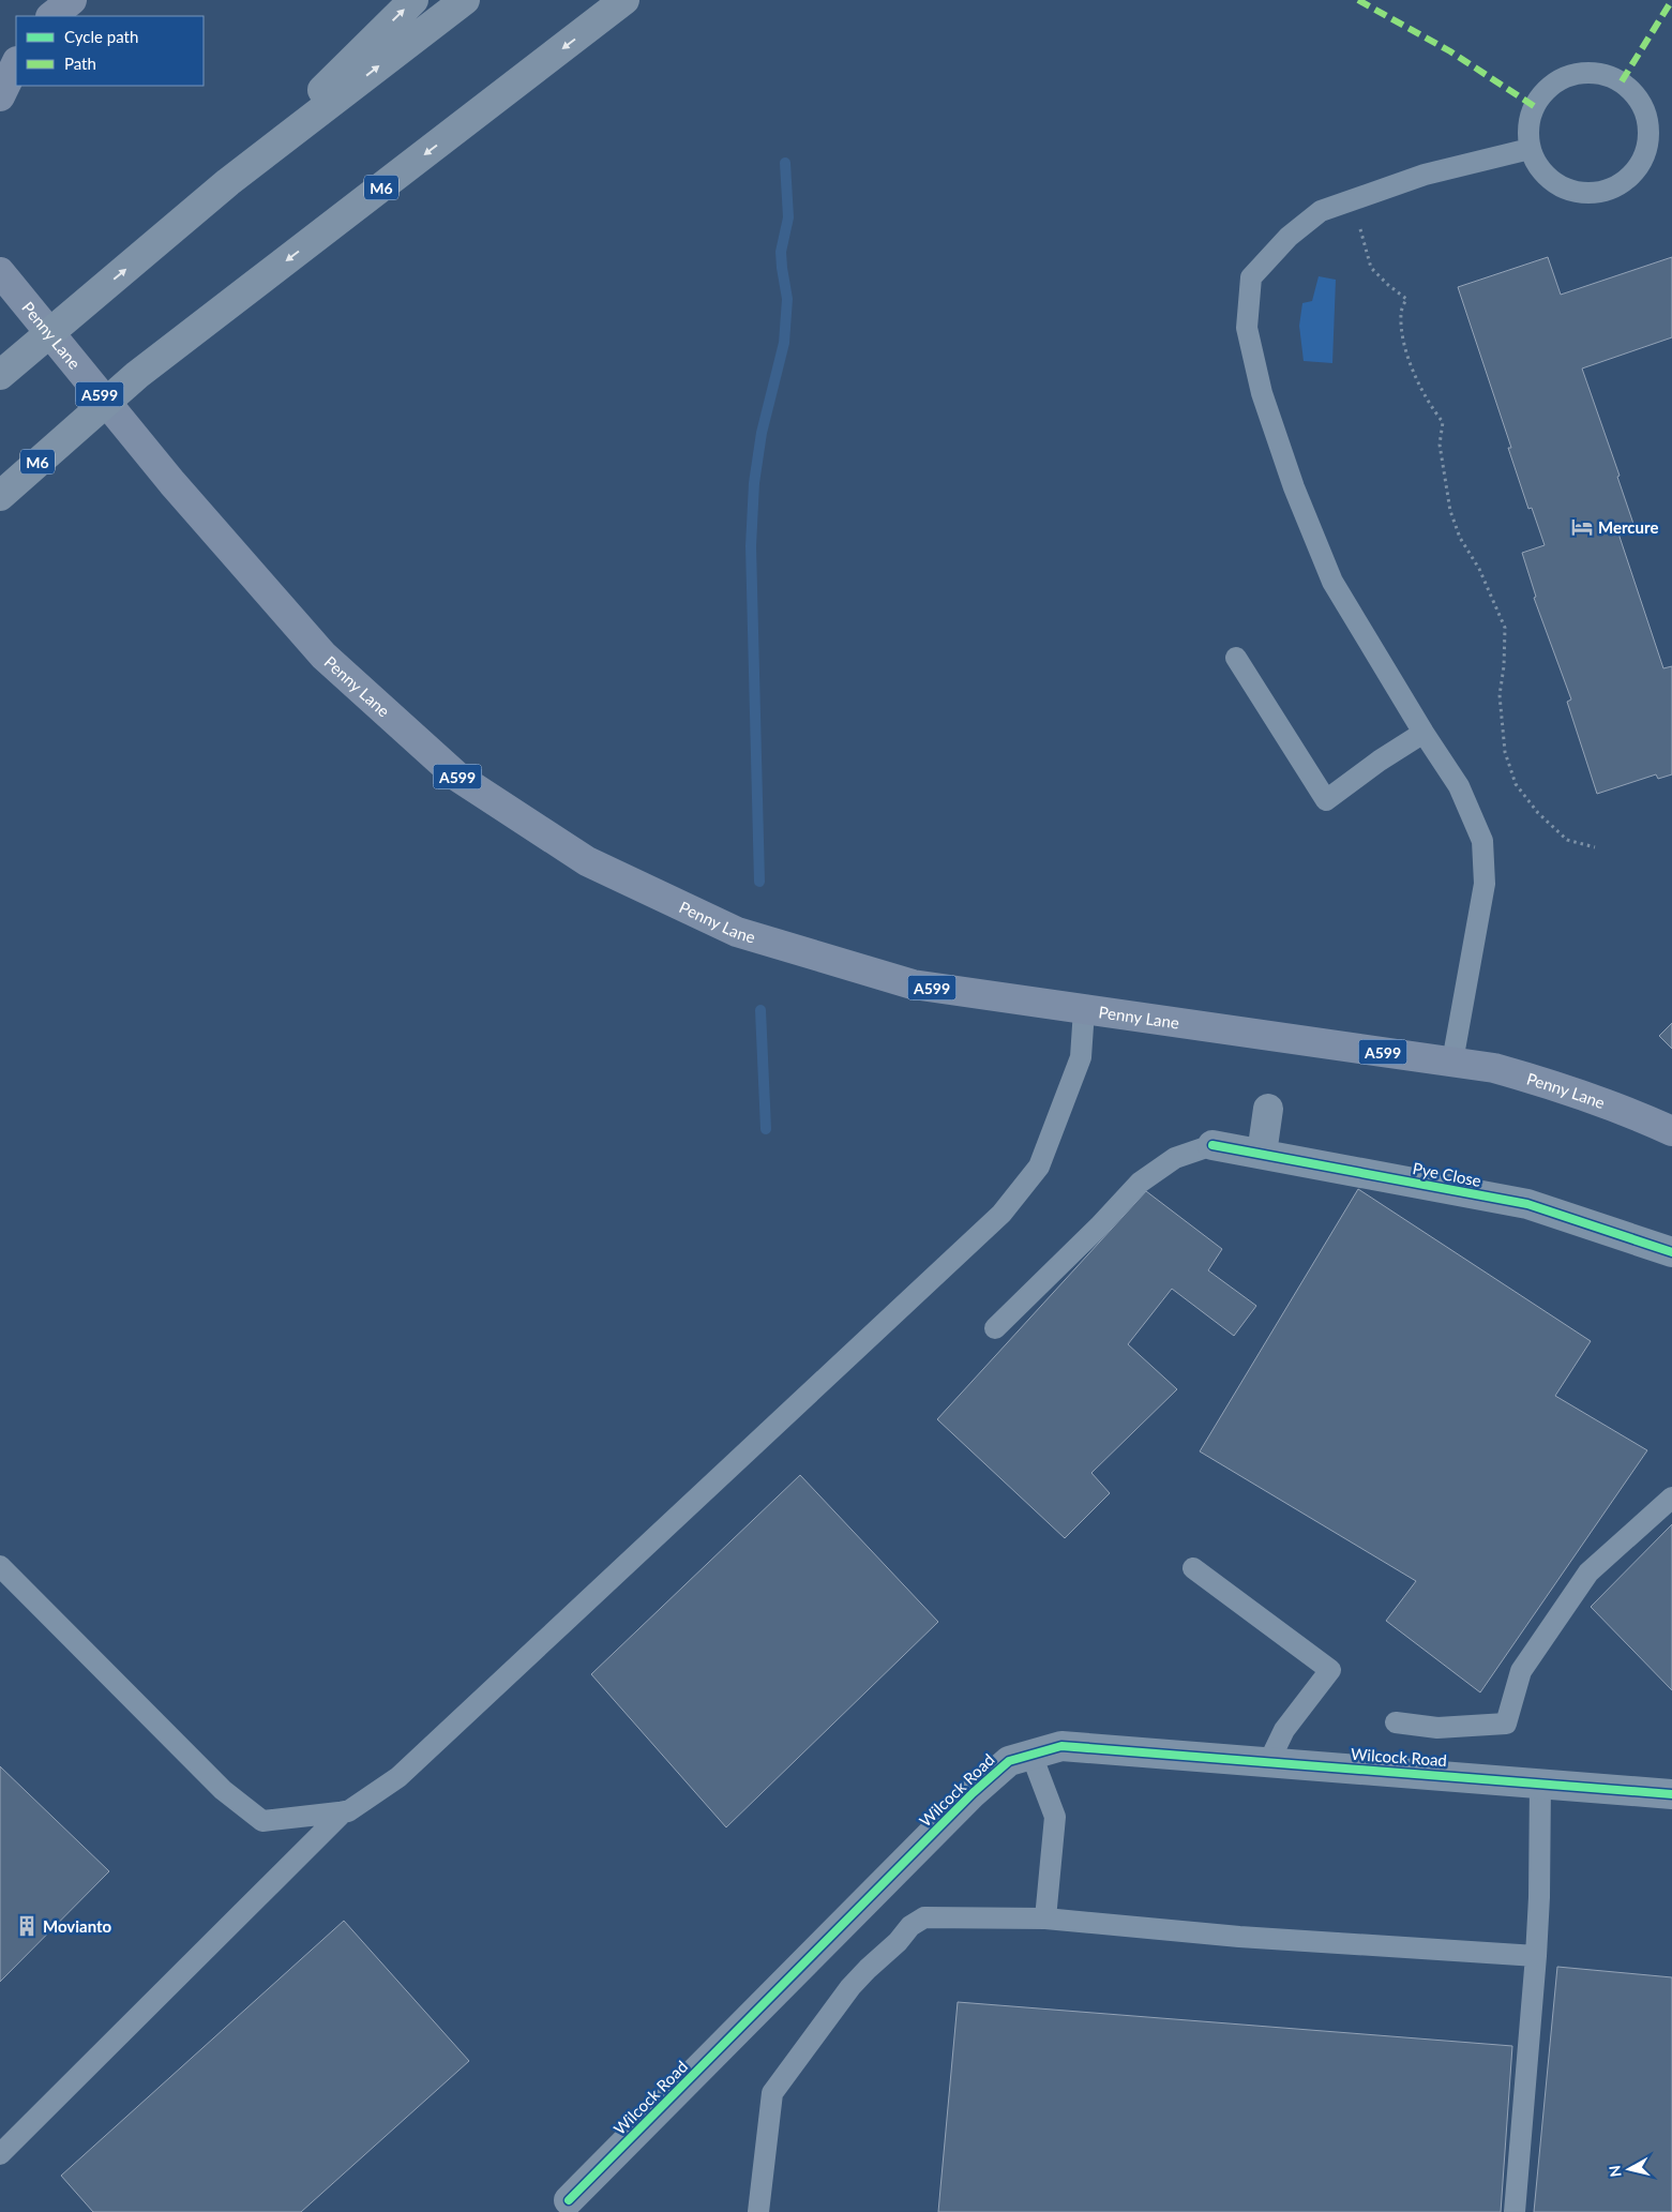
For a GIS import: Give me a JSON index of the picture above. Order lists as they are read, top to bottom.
{
  "streets": {
    "highway": ["M6"],
    "main road": ["Penny Lane", "A599"],
    "street": ["Pye Close", "Wilcock Road"]
  },
  "places": {
    "hotel": ["Mercure"],
    "building": ["Movianto"]
  },
  "legend": ["Cycle path", "Path"],
  "north": "left"
}
